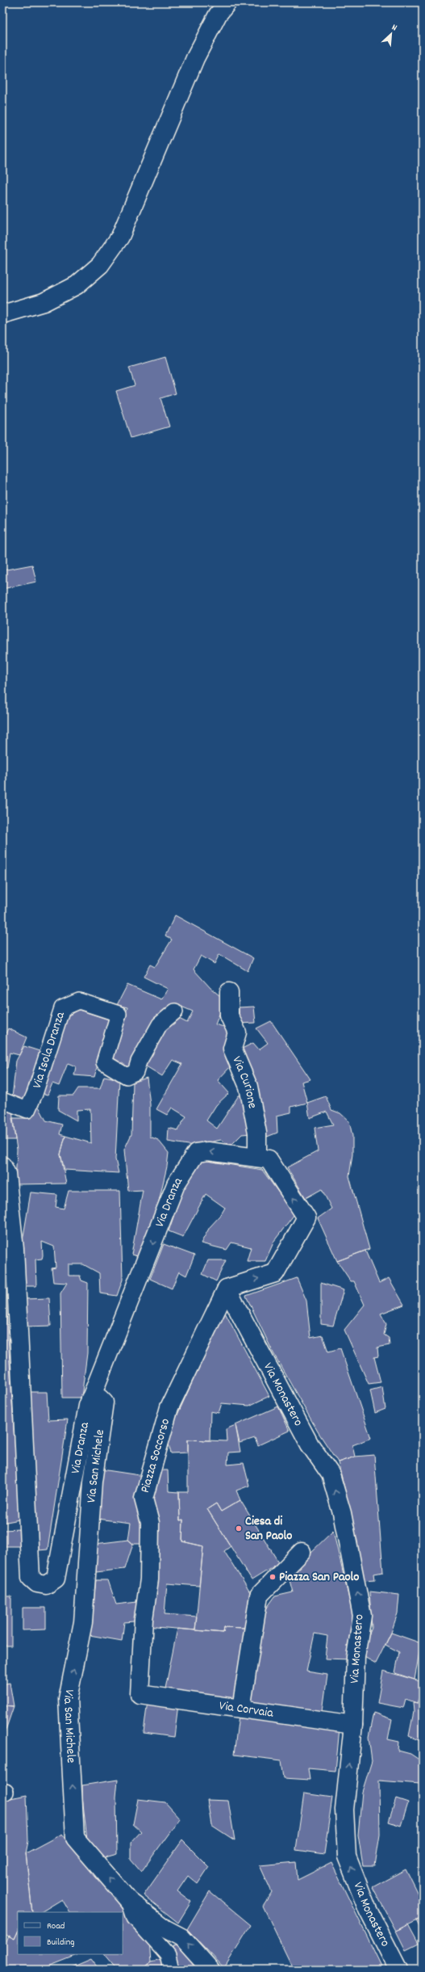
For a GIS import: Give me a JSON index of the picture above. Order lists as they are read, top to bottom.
{
  "streets": {
    "street": [
      "Via Isola Dranza",
      "Via Curione",
      "Via Dranza",
      "Via Monastero",
      "Piazza Soccorso",
      "Via San Michele",
      "Via Corvaia"
    ]
  },
  "crossings": [
    ["Via Curione", "Via Dranza"],
    ["Via Dranza", "Via Monastero"],
    ["Via Dranza", "Piazza Soccorso"],
    ["Via Dranza", "Via San Michele"],
    ["Via Monastero", "Piazza Soccorso"],
    ["Via Monastero", "Via Corvaia"],
    ["Piazza Soccorso", "Via Corvaia"]
  ],
  "one_way": ["Via Monastero", "Via San Michele"],
  "places": ["Ciesa di San Paolo", "Piazza San Paolo"],
  "legend": ["Road", "Building"],
  "north": "top right"
}
